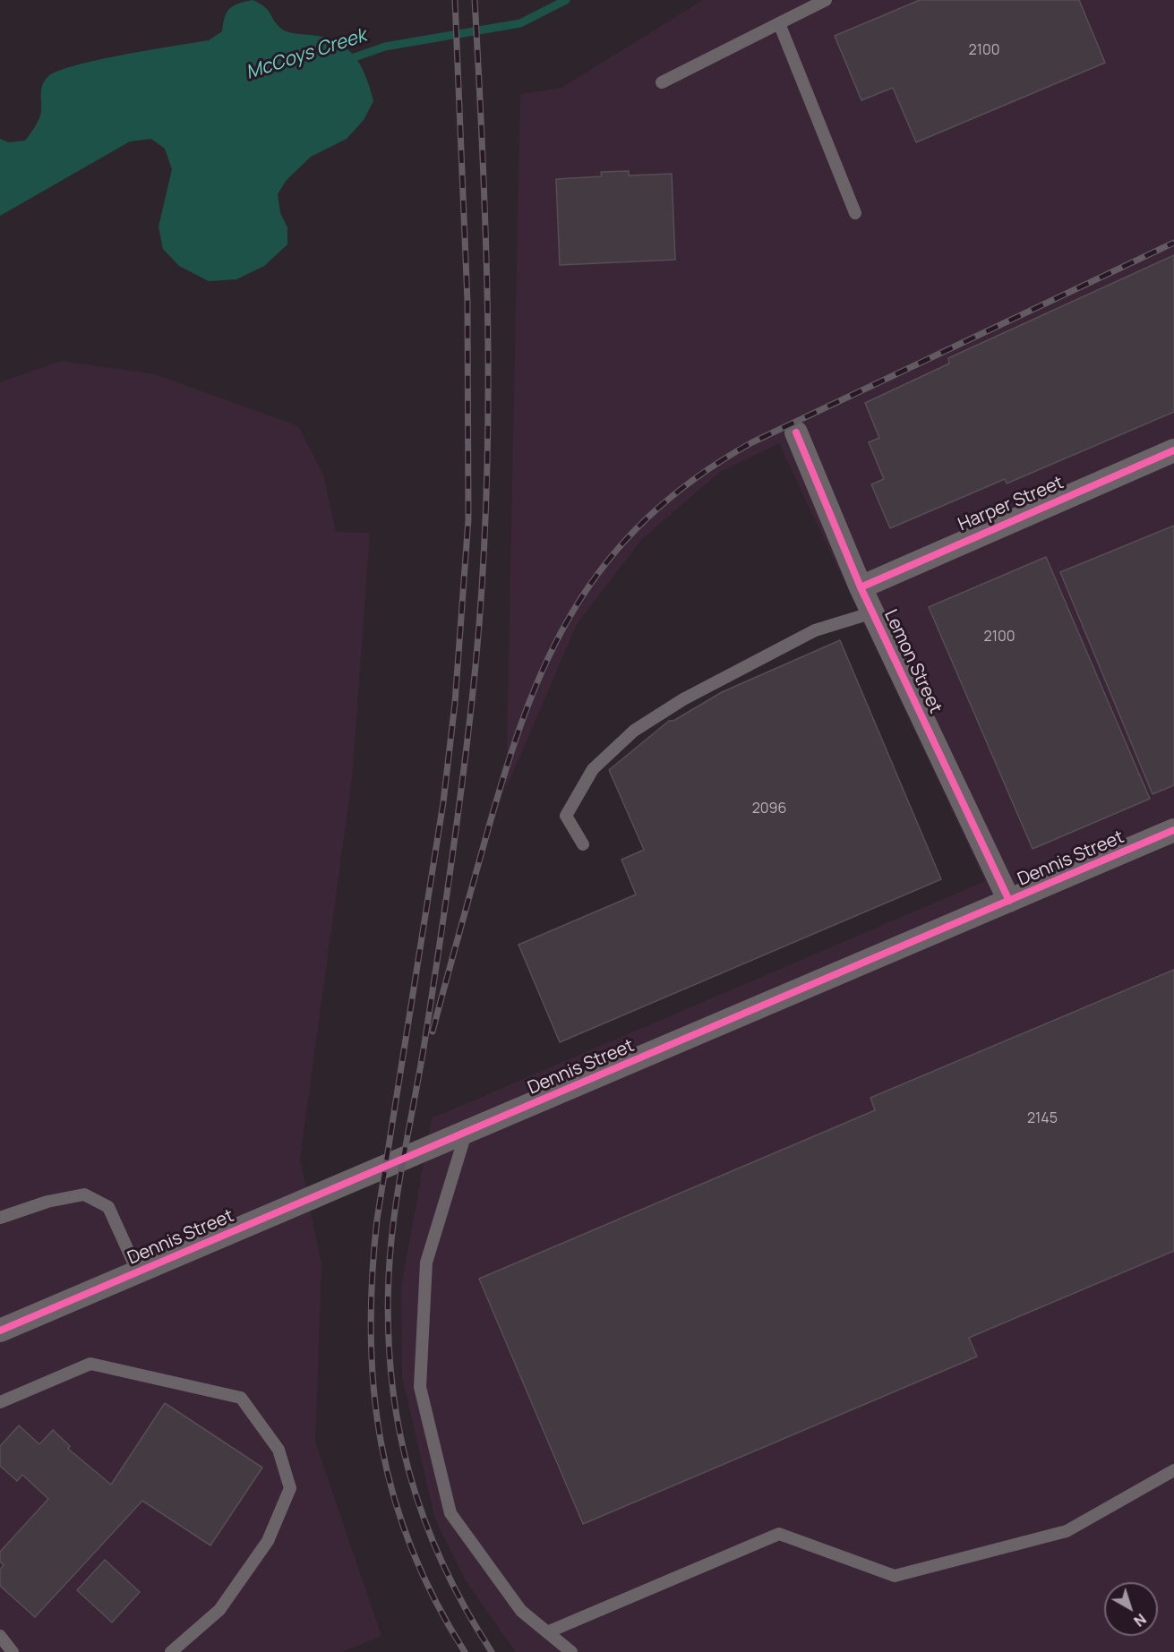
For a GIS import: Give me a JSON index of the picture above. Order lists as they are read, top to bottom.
{
  "streets": {
    "street": ["Harper Street", "Lemon Street", "Dennis Street"]
  },
  "crossings": [
    ["Harper Street", "Lemon Street"],
    ["Lemon Street", "Dennis Street"]
  ],
  "water": ["McCoys Creek"],
  "house_numbers": [
    "2100",
    "2100",
    "2096",
    "2145"
  ],
  "north": "bottom right"
}
